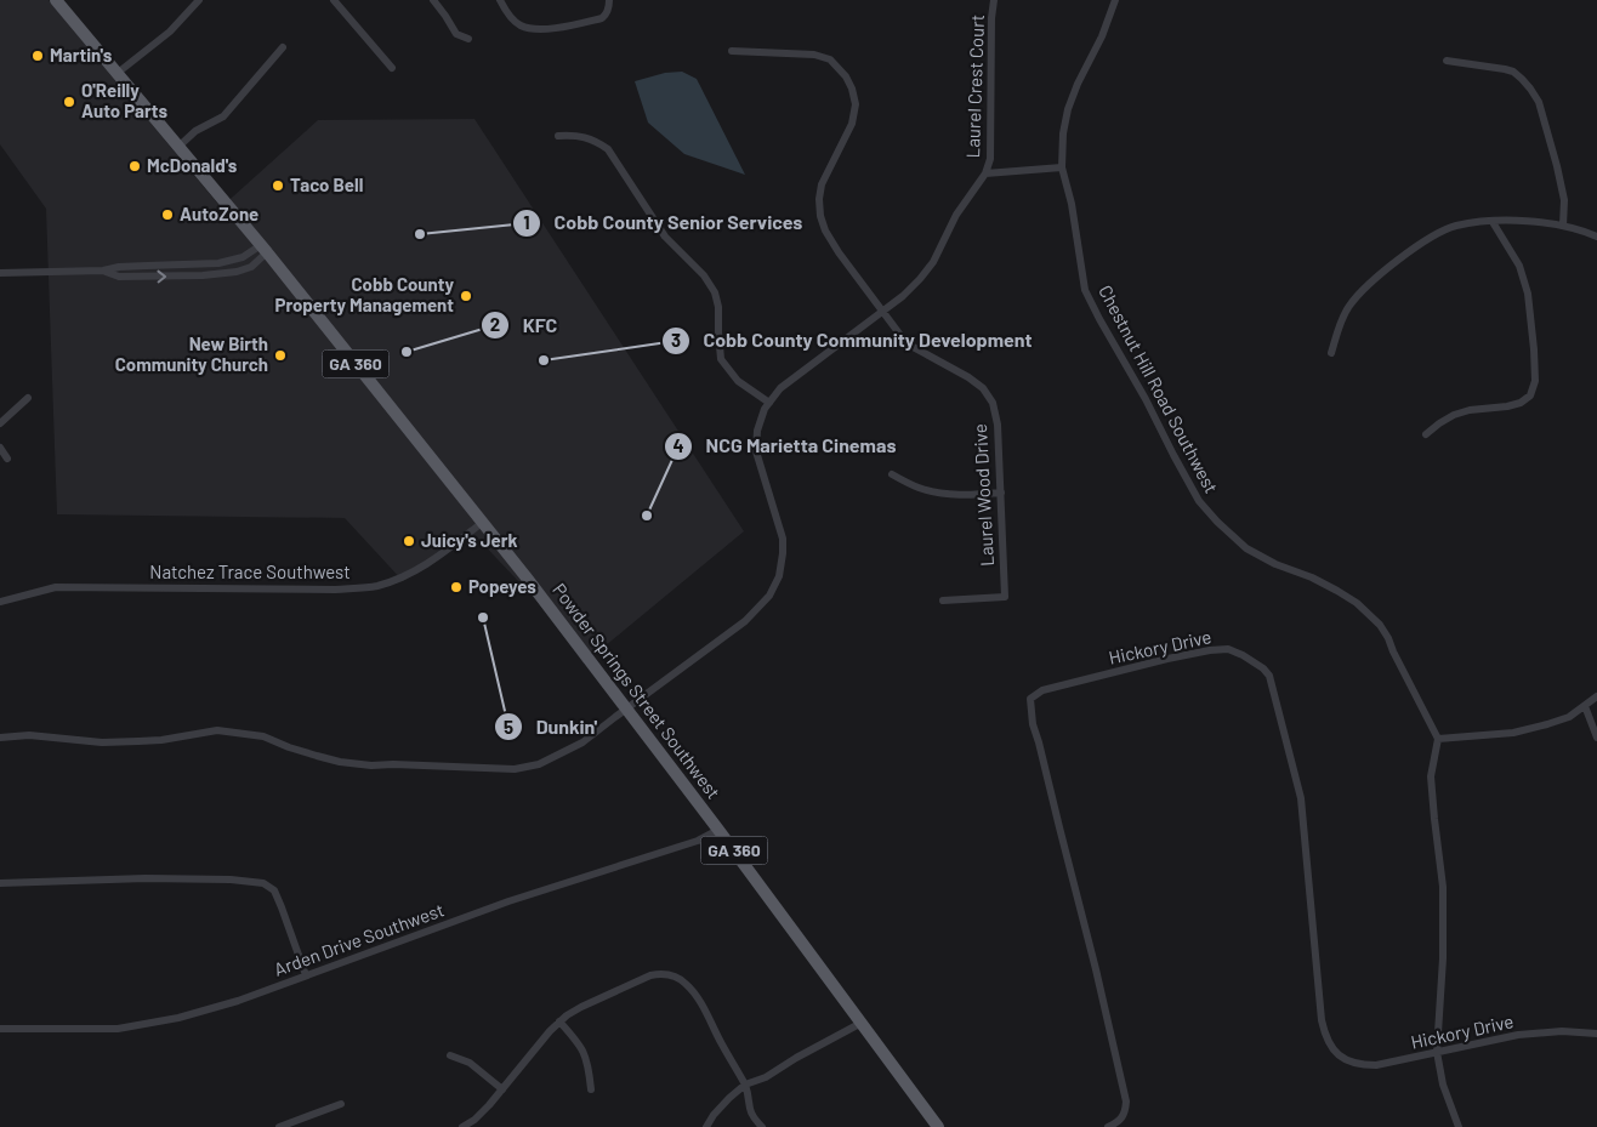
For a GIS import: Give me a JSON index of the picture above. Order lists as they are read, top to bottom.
{
  "streets": {
    "main road": ["GA 360", "Powder Springs Street Southwest"],
    "street": [
      "Laurel Crest Court",
      "Chestnut Hill Road Southwest",
      "Laurel Wood Drive",
      "Natchez Trace Southwest",
      "Hickory Drive",
      "Arden Drive Southwest"
    ]
  },
  "crossings": [
    ["GA 360", "Powder Springs Street Southwest"],
    ["Natchez Trace Southwest", "Powder Springs Street Southwest"],
    ["Powder Springs Street Southwest", "Arden Drive Southwest"]
  ],
  "places": [
    "Martin's",
    "O'Reilly Auto Parts",
    "McDonald's",
    "Taco Bell",
    "AutoZone",
    "Cobb County Senior Services",
    "Cobb County Property Management",
    "KFC",
    "New Birth Community Church",
    "Cobb County Community Development",
    "NCG Marietta Cinemas",
    "Juicy's Jerk",
    "Popeyes",
    "Dunkin'"
  ]
}
